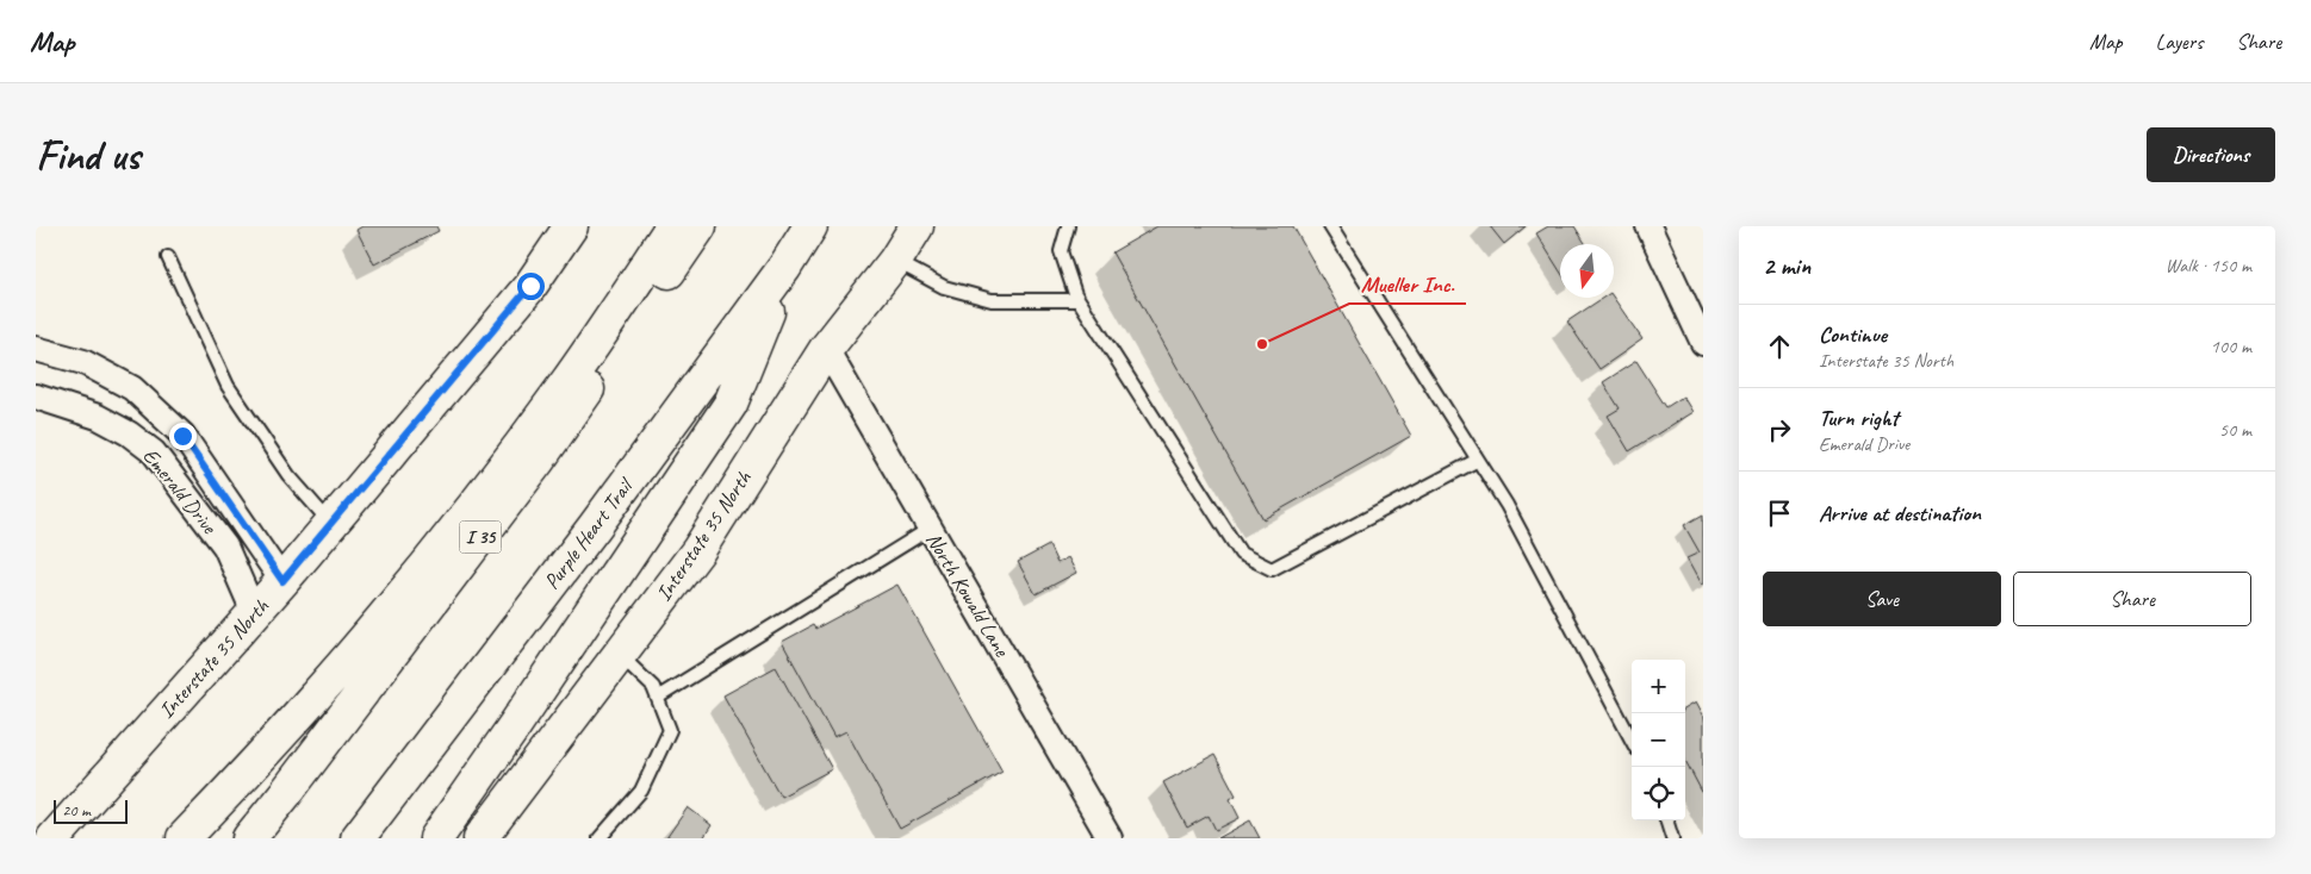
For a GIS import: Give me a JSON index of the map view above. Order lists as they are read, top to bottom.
{
  "streets": {
    "main road": ["Purple Heart Trail", "Interstate 35 North", "I 35"],
    "street": ["Emerald Drive", "North Kowald Lane"]
  },
  "crossings": [
    ["Emerald Drive", "Interstate 35 North"],
    ["Interstate 35 North", "North Kowald Lane"]
  ],
  "places": ["Mueller Inc."],
  "scale_bar": "20 m",
  "north": "bottom",
  "page": {
    "header": "Map",
    "nav": ["Map", "Layers", "Share"],
    "buttons": [
      "Directions",
      ["Save", "Share"]
    ],
    "title": "Find us",
    "heading": ["2 min", "Walk · 150 m"],
    "list": [
      ["Continue", "Interstate 35 North", "100 m"],
      ["Turn right", "Emerald Drive", "50 m"],
      "Arrive at destination"
    ],
    "map_buttons": ["+", "−"],
    "scale": "20 m"
  }
}
